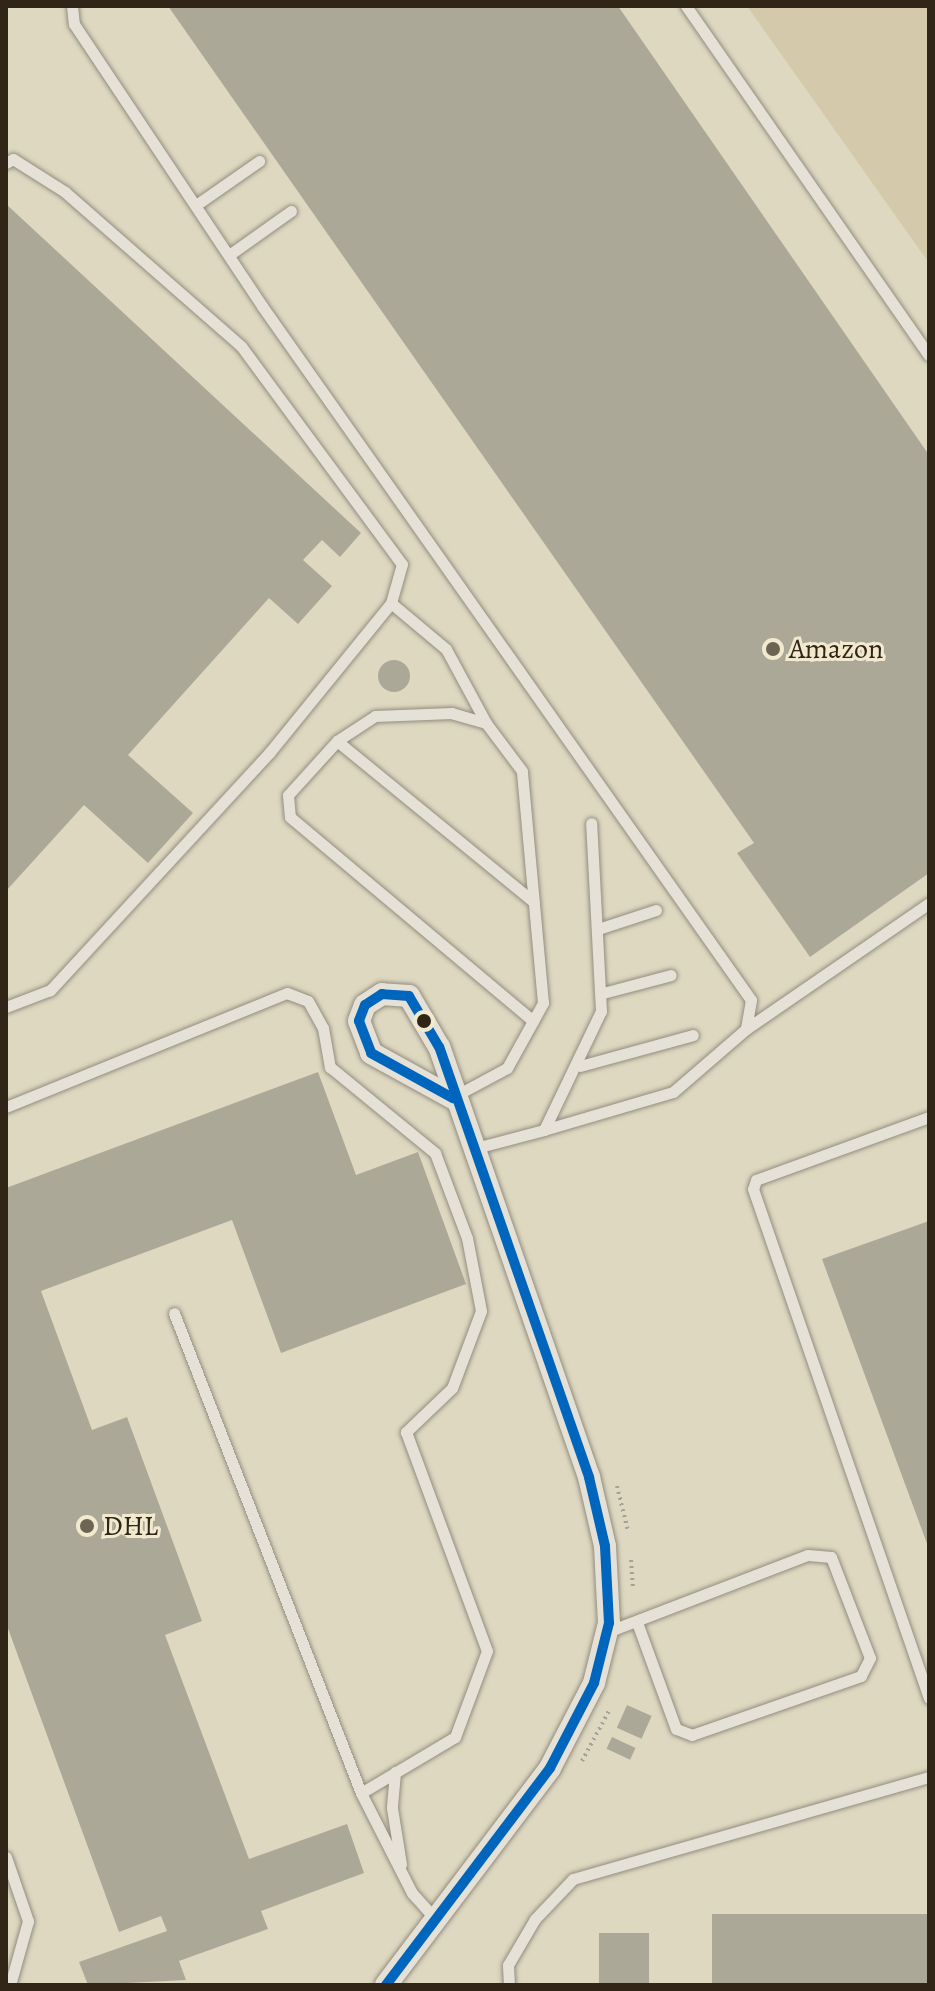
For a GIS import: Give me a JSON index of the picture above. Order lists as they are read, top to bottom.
{
  "places": ["Amazon", "DHL"]
}
